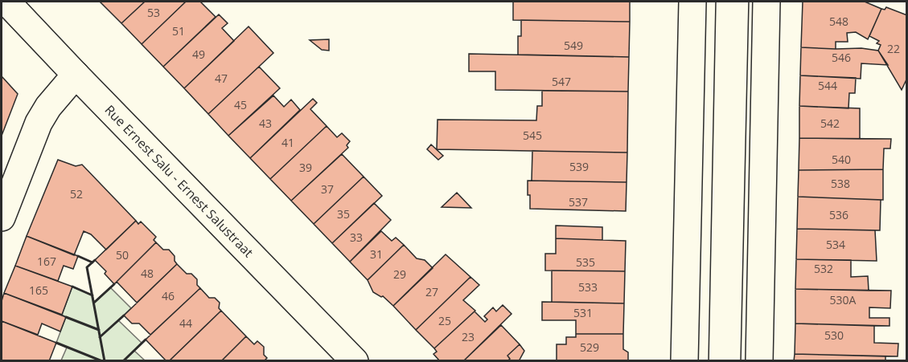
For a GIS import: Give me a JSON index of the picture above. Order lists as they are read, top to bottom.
{
  "streets": {
    "main road": ["Rue Ernest Salu - Ernest Salustraat"]
  },
  "house_numbers": [
    "53",
    "548",
    "51",
    "549",
    "22",
    "49",
    "546",
    "47",
    "547",
    "544",
    "45",
    "43",
    "542",
    "545",
    "41",
    "540",
    "539",
    "39",
    "538",
    "37",
    "52",
    "537",
    "35",
    "536",
    "33",
    "534",
    "31",
    "50",
    "167",
    "535",
    "532",
    "48",
    "29",
    "533",
    "165",
    "27",
    "46",
    "530A",
    "531",
    "25",
    "44",
    "530",
    "23",
    "529"
  ]
}
